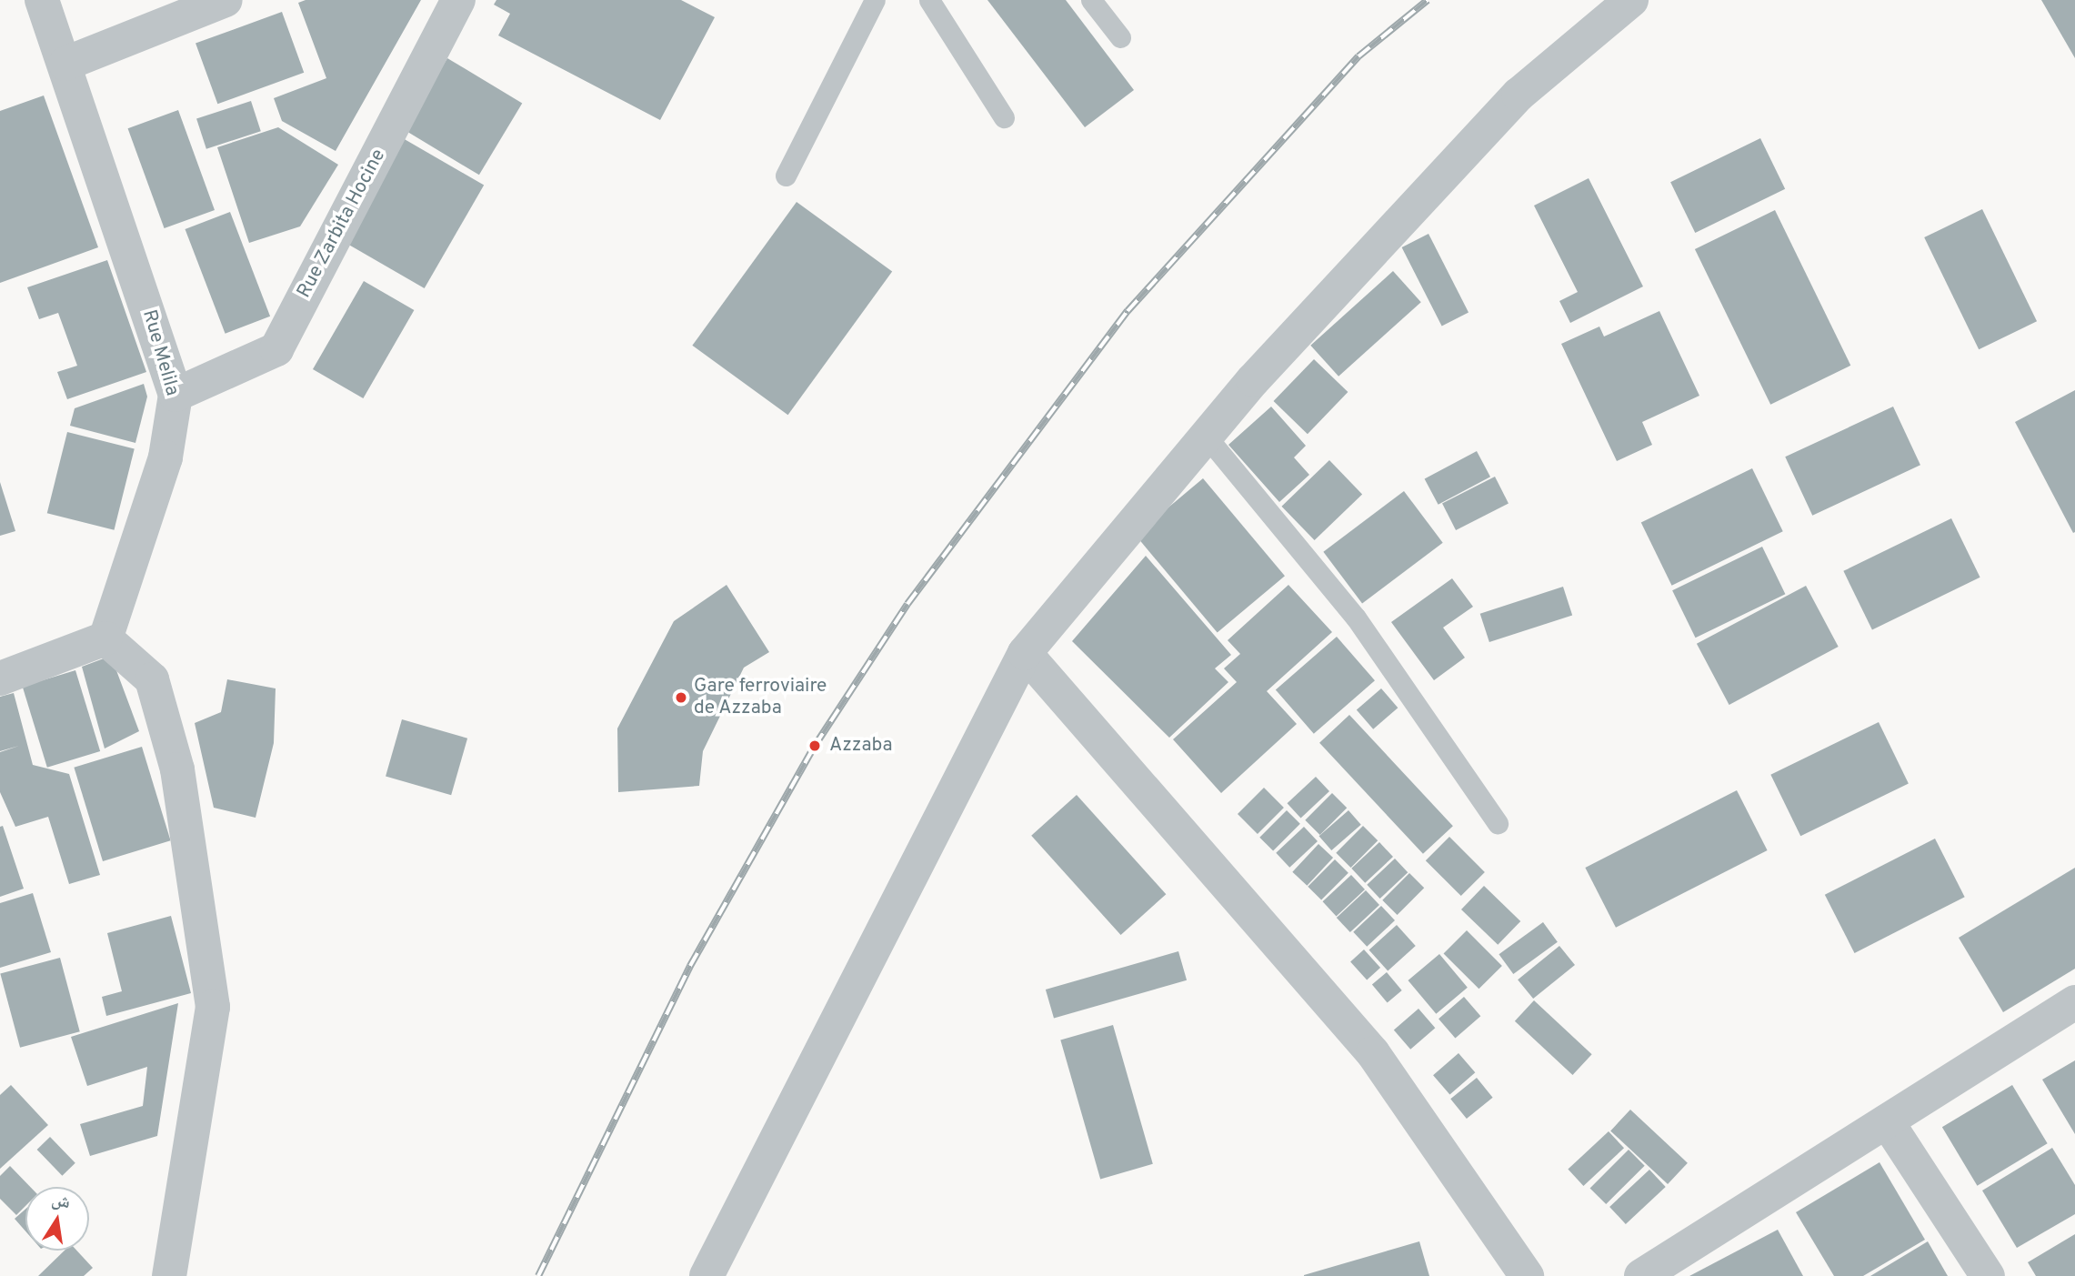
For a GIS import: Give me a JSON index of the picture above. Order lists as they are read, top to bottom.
{
  "streets": {
    "street": ["Rue Zarbita Hocine", "Rue Melila"]
  },
  "crossings": [
    ["Rue Zarbita Hocine", "Rue Melila"]
  ],
  "places": ["Gare ferroviaire de Azzaba", "Azzaba"],
  "north": "top"
}
